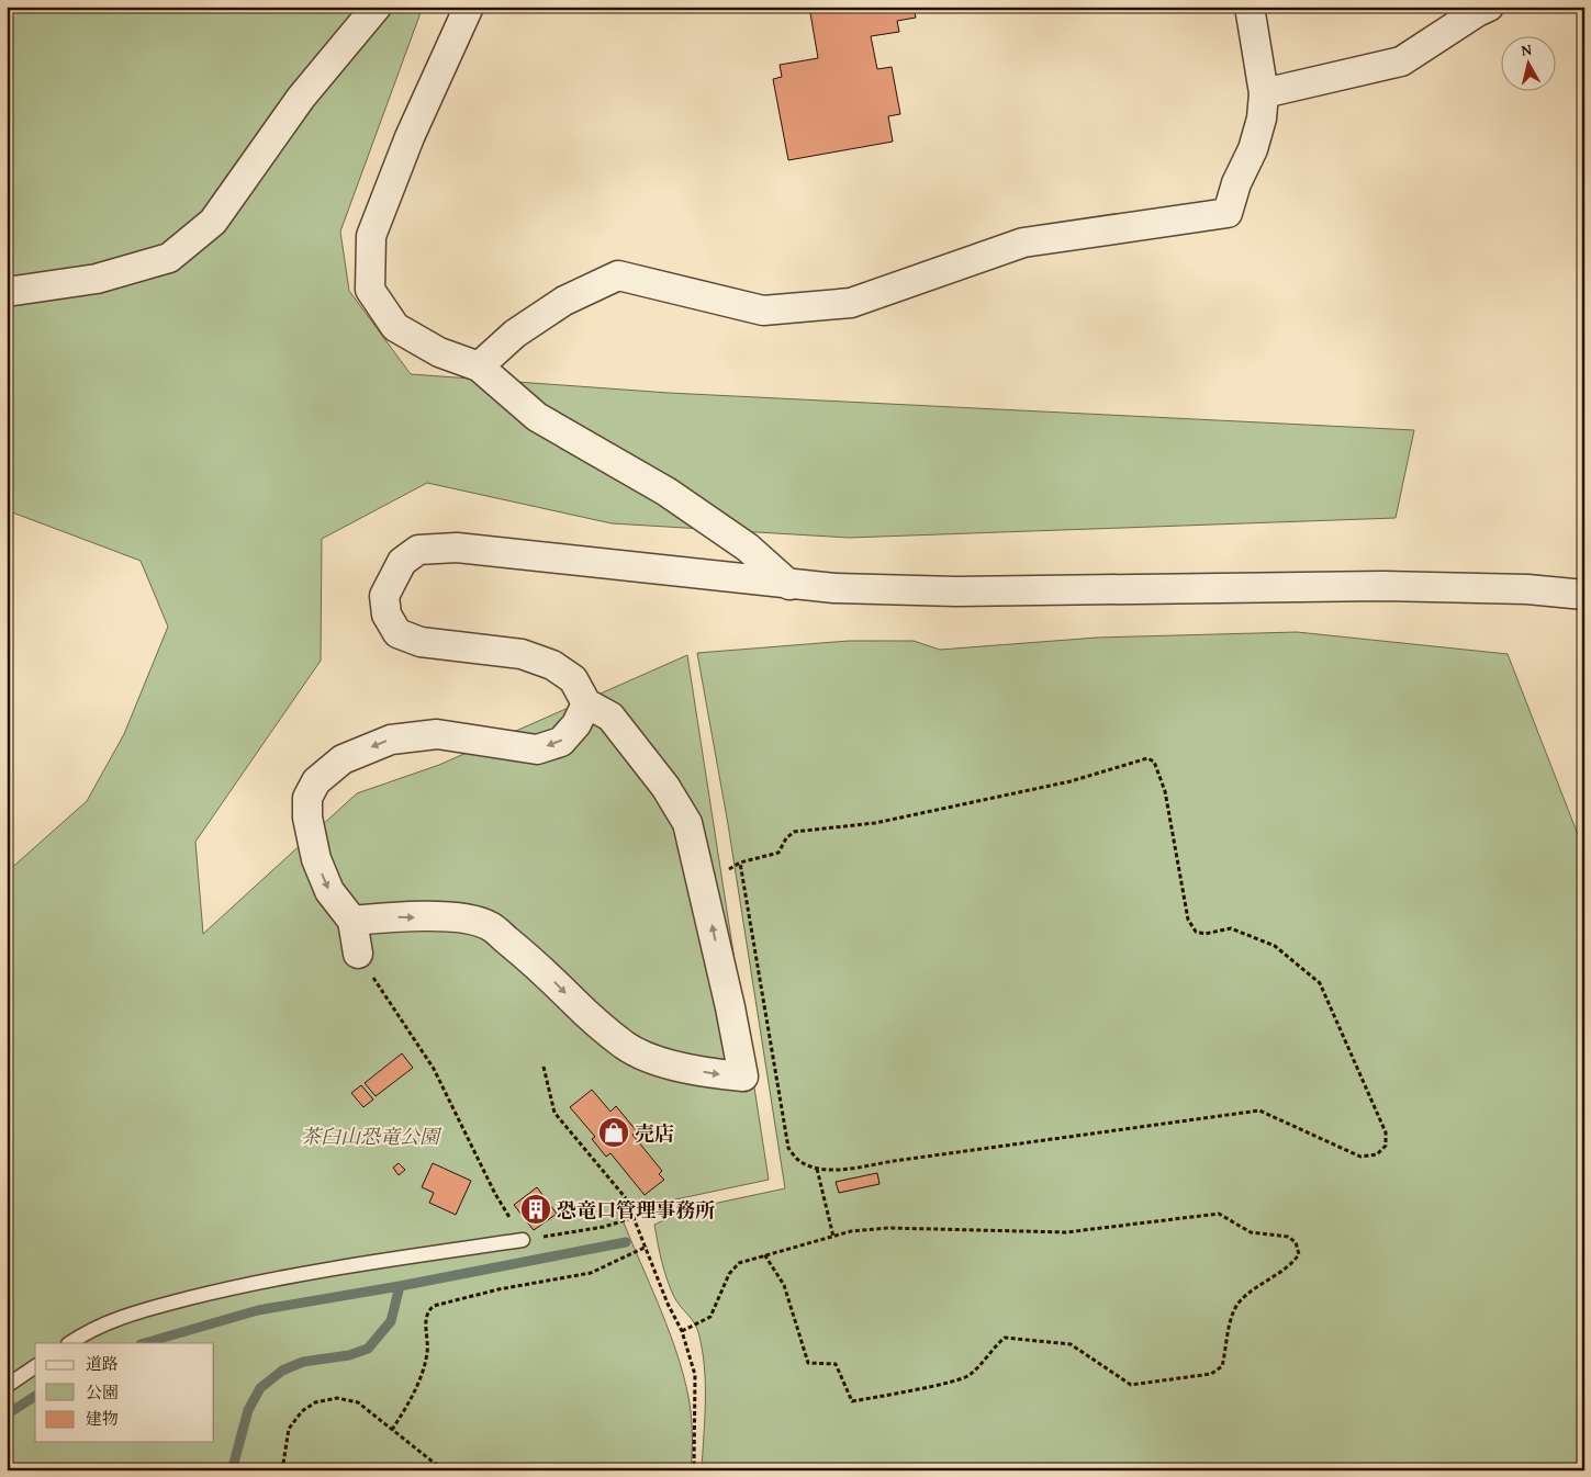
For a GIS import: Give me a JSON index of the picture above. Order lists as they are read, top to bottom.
{
  "parks": ["茶臼山恐竜公園"],
  "places": {
    "shop": ["売店"],
    "building": ["恐竜口管理事務所"]
  },
  "legend": ["道路", "公園", "建物"],
  "north": "top"
}
